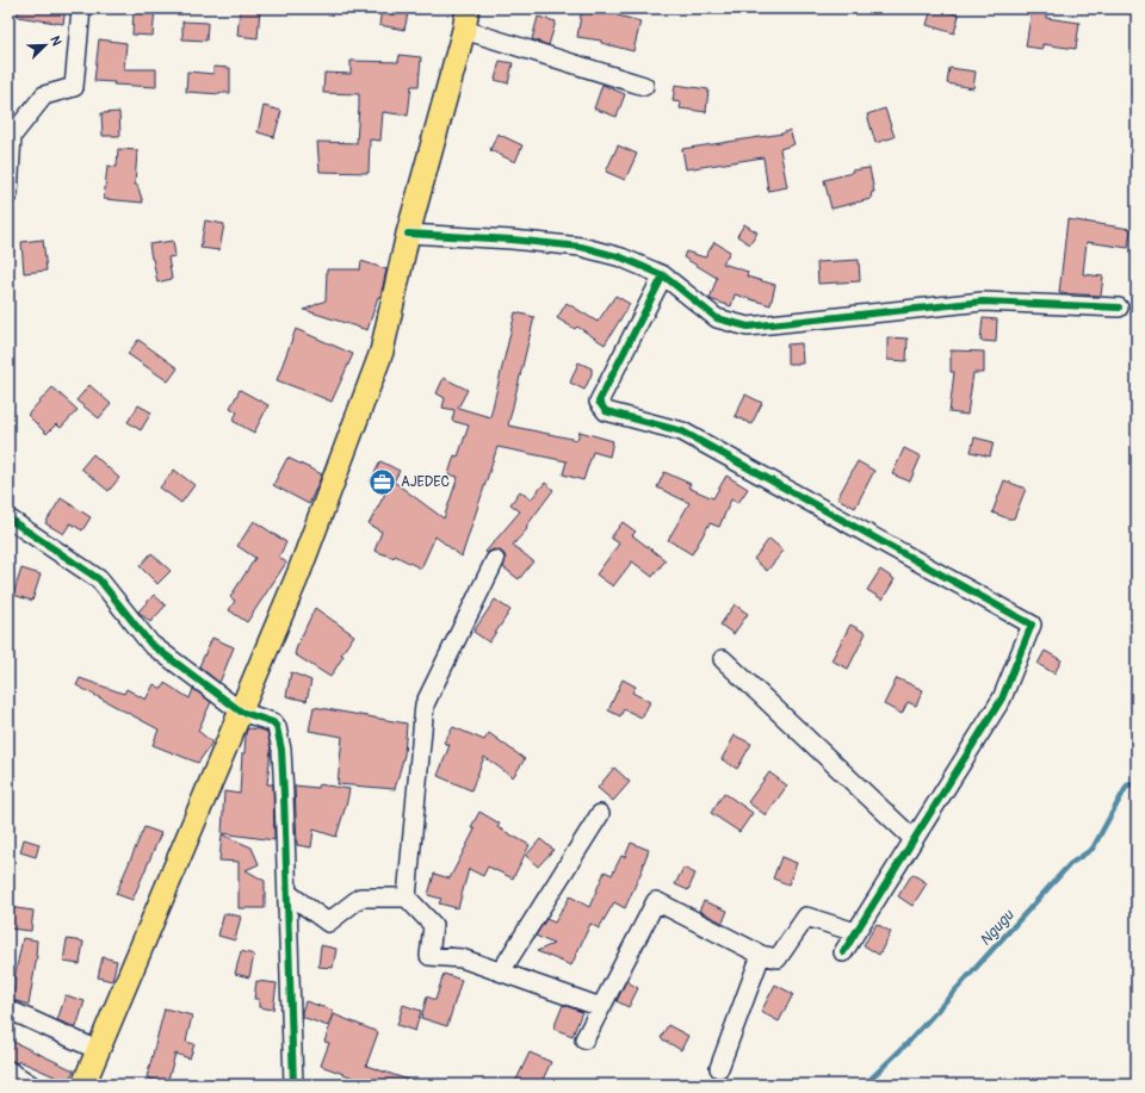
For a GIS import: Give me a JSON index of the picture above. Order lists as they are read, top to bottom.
{
  "water": ["Ngugu"],
  "places": {
    "office": ["AJEDEC"]
  },
  "north": "top right"
}
